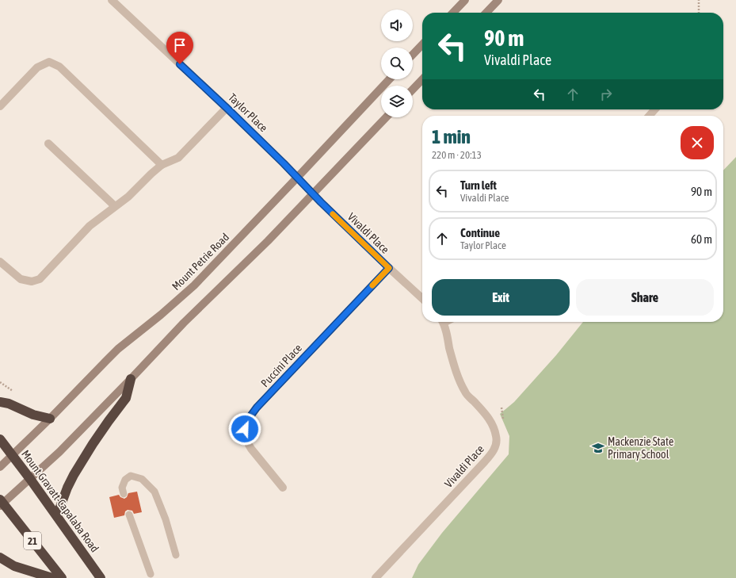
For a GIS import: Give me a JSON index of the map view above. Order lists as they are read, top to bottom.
{
  "streets": {
    "highway": ["Mount Gravatt-Capalaba Road", "21"],
    "street": [
      "Taylor Place",
      "Vivaldi Place",
      "Mount Petrie Road",
      "Puccini Place"
    ]
  },
  "crossings": [
    ["Taylor Place", "Vivaldi Place"],
    ["Taylor Place", "Mount Petrie Road"],
    ["Vivaldi Place", "Mount Petrie Road"],
    ["Vivaldi Place", "Puccini Place"],
    ["Mount Petrie Road", "Mount Gravatt-Capalaba Road"]
  ],
  "places": {
    "school or university": ["Mackenzie State Primary School"]
  },
  "page": {
    "turn": ["90 m", "Vivaldi Place"],
    "heading": ["1 min", "220 m · 20:13"],
    "list": [
      {
        "name": "Turn left",
        "note": "Vivaldi Place",
        "value": "90 m"
      },
      {
        "name": "Continue",
        "note": "Taylor Place",
        "value": "60 m"
      }
    ],
    "buttons": ["Exit", "Share"]
  }
}
